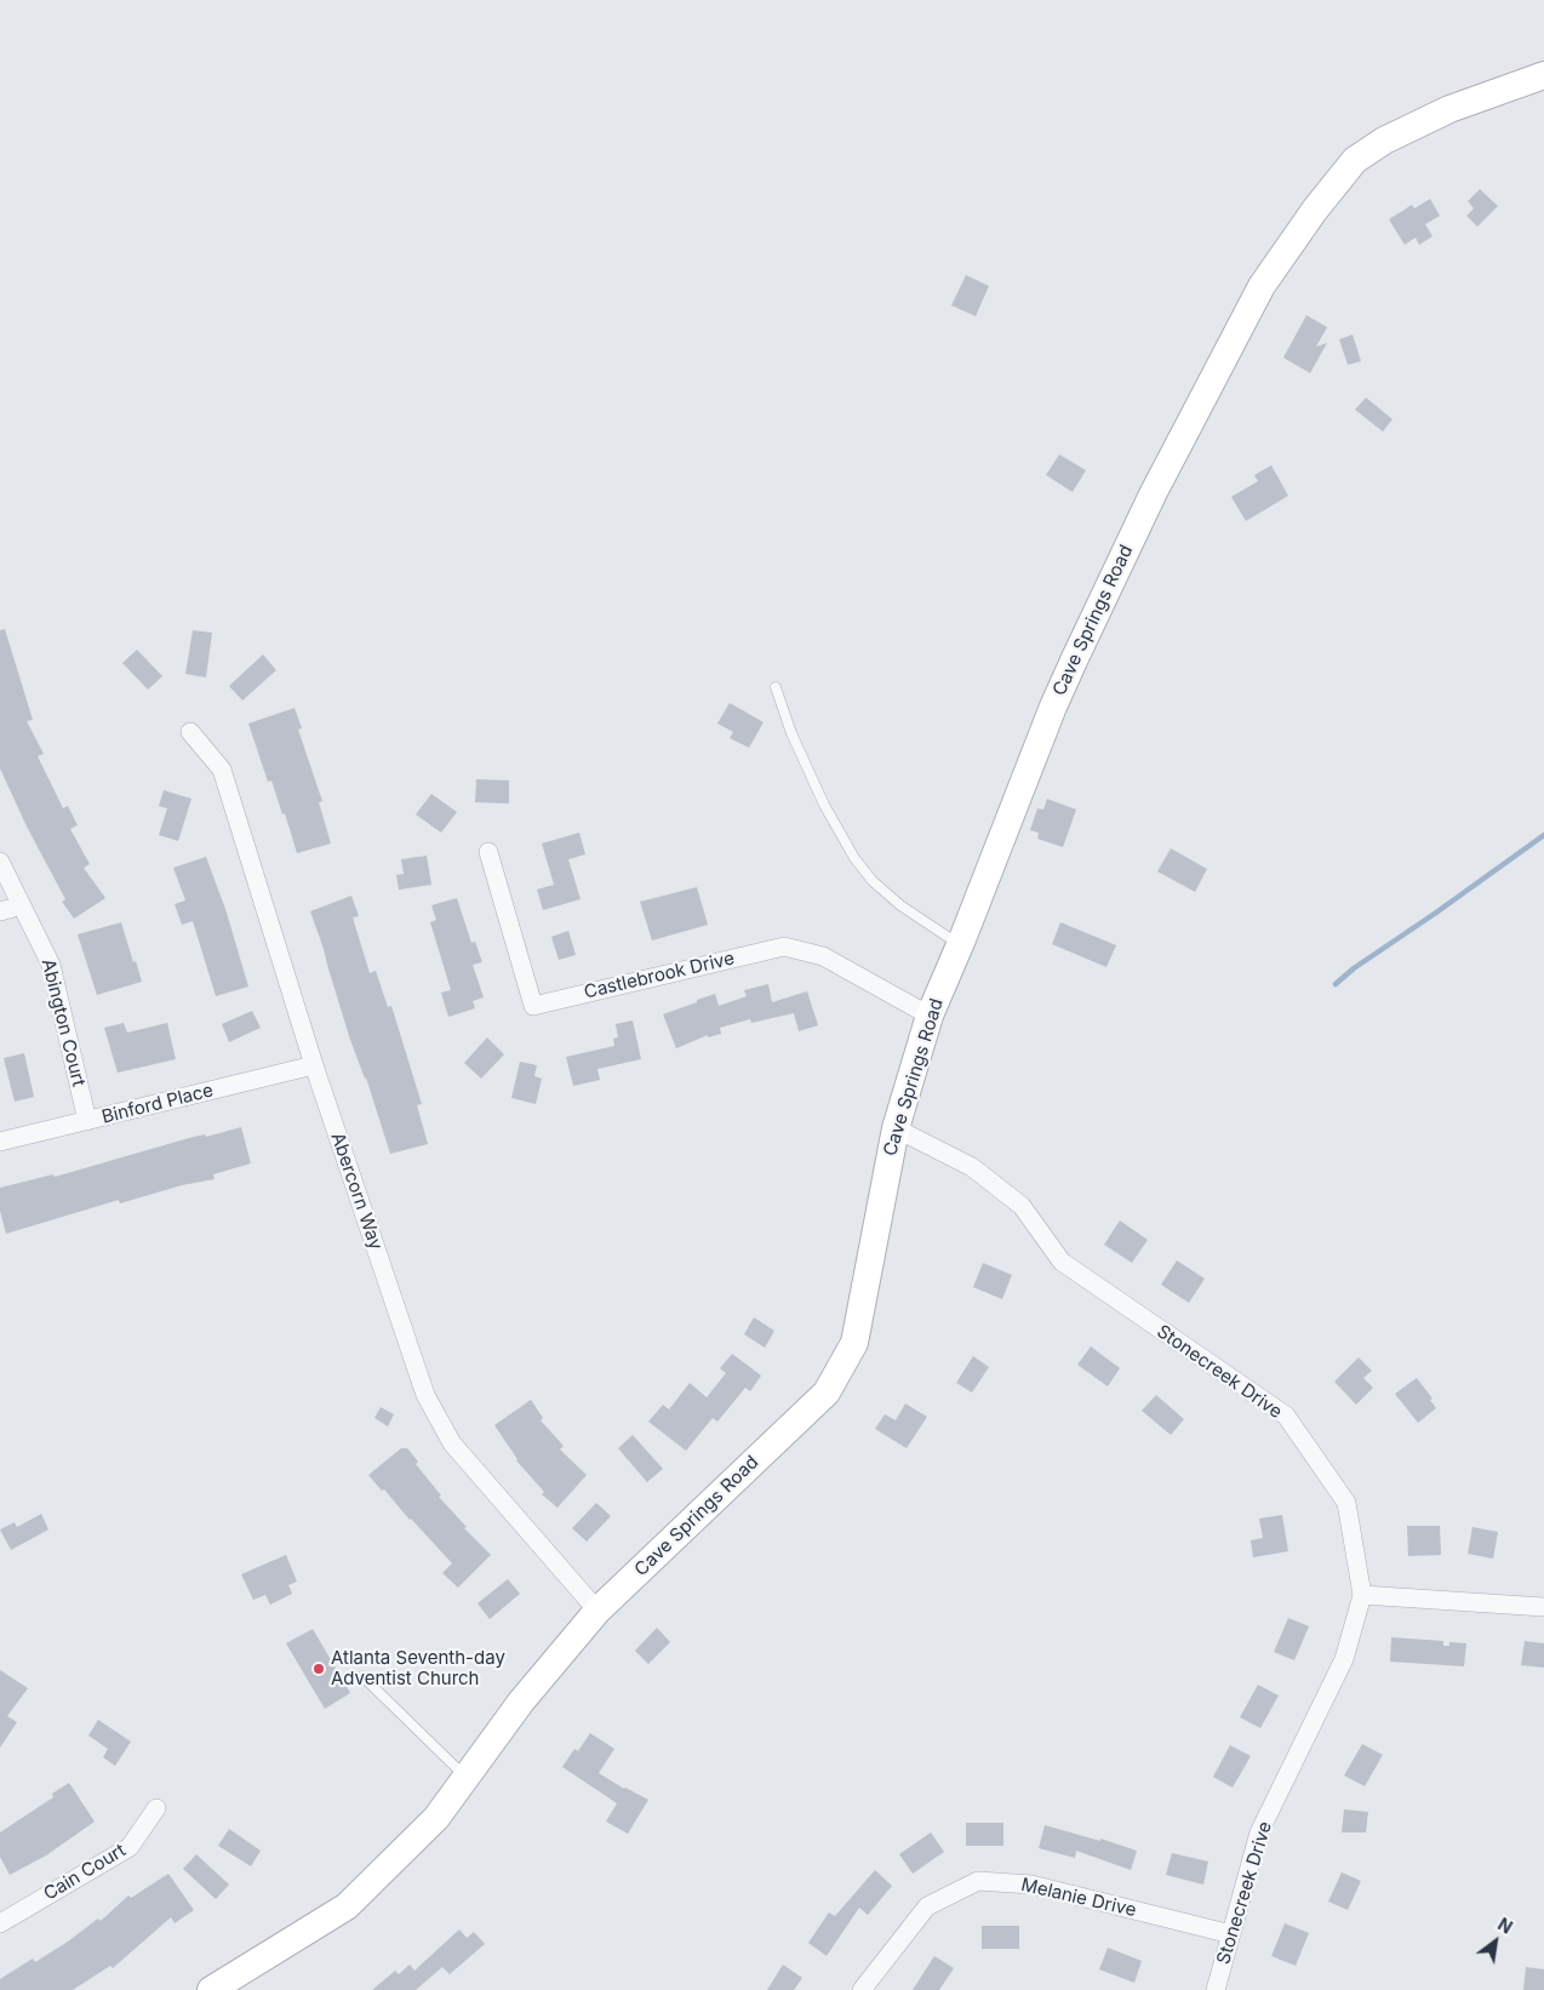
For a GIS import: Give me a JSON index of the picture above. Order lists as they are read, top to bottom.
{
  "streets": {
    "street": [
      "Cave Springs Road",
      "Castlebrook Drive",
      "Abington Court",
      "Binford Place",
      "Abercorn Way",
      "Stonecreek Drive",
      "Cain Court",
      "Melanie Drive"
    ]
  },
  "crossings": [
    ["Cave Springs Road", "Castlebrook Drive"],
    ["Cave Springs Road", "Abercorn Way"],
    ["Cave Springs Road", "Stonecreek Drive"],
    ["Abington Court", "Binford Place"],
    ["Binford Place", "Abercorn Way"],
    ["Stonecreek Drive", "Melanie Drive"]
  ],
  "places": ["Atlanta Seventh-day Adventist Church"],
  "north": "top right"
}
